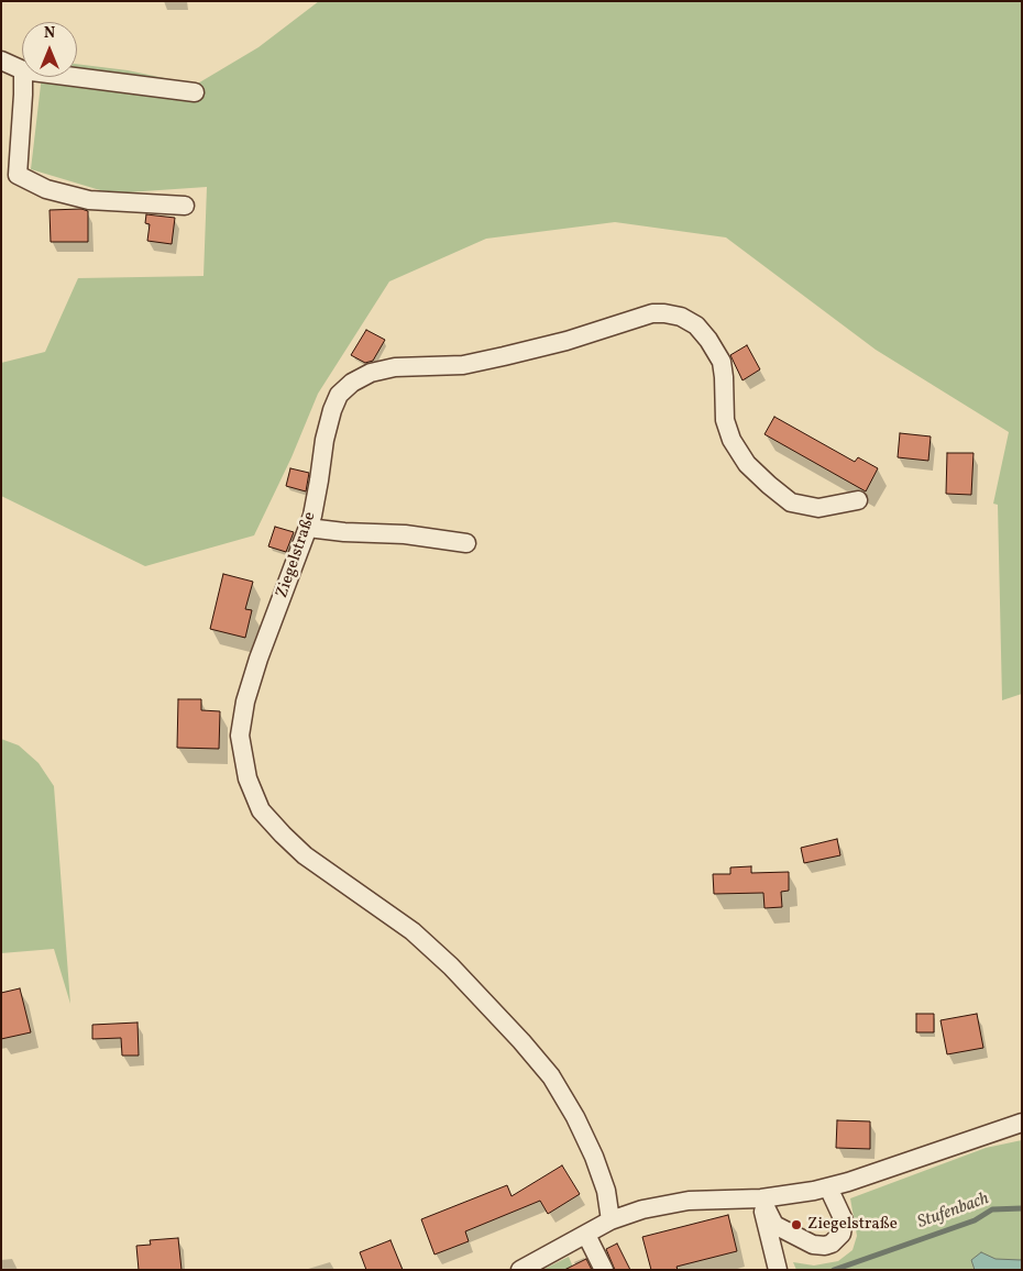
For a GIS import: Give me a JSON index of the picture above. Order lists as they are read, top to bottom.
{
  "streets": {
    "street": ["Ziegelstraße"]
  },
  "water": ["Stufenbach"],
  "places": ["Ziegelstraße"],
  "north": "top"
}
